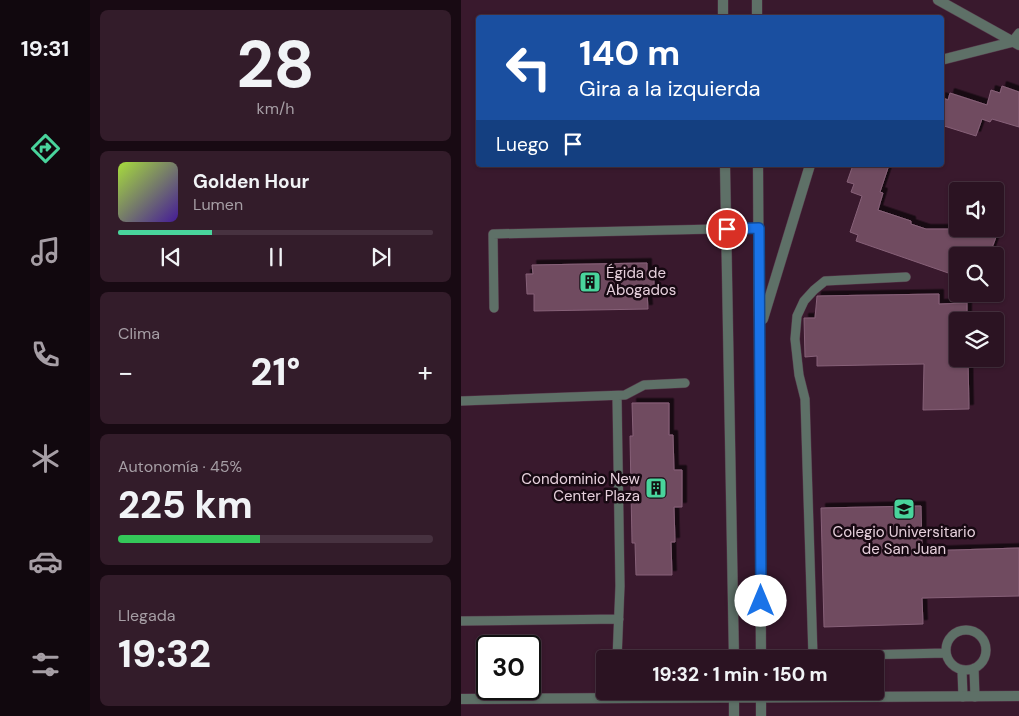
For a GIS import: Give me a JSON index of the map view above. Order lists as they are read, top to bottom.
{
  "places": {
    "building": ["Égida de Abogados", "Condominio New Center Plaza"],
    "school or university": ["Colegio Universitario de San Juan"]
  },
  "page": {
    "tabs": "19:31",
    "tile": [
      ["28", "km/h"],
      "Clima",
      ["Autonomía · 45%", "225 km"],
      ["Llegada", "19:32"]
    ],
    "turn": ["140 m", "Gira a la izquierda"],
    "then": "Luego",
    "song": ["Golden Hour", "Lumen"],
    "heat": ["−", "21°", "+"],
    "limit": "30",
    "trip": "19:32 · 1 min · 150 m"
  }
}
